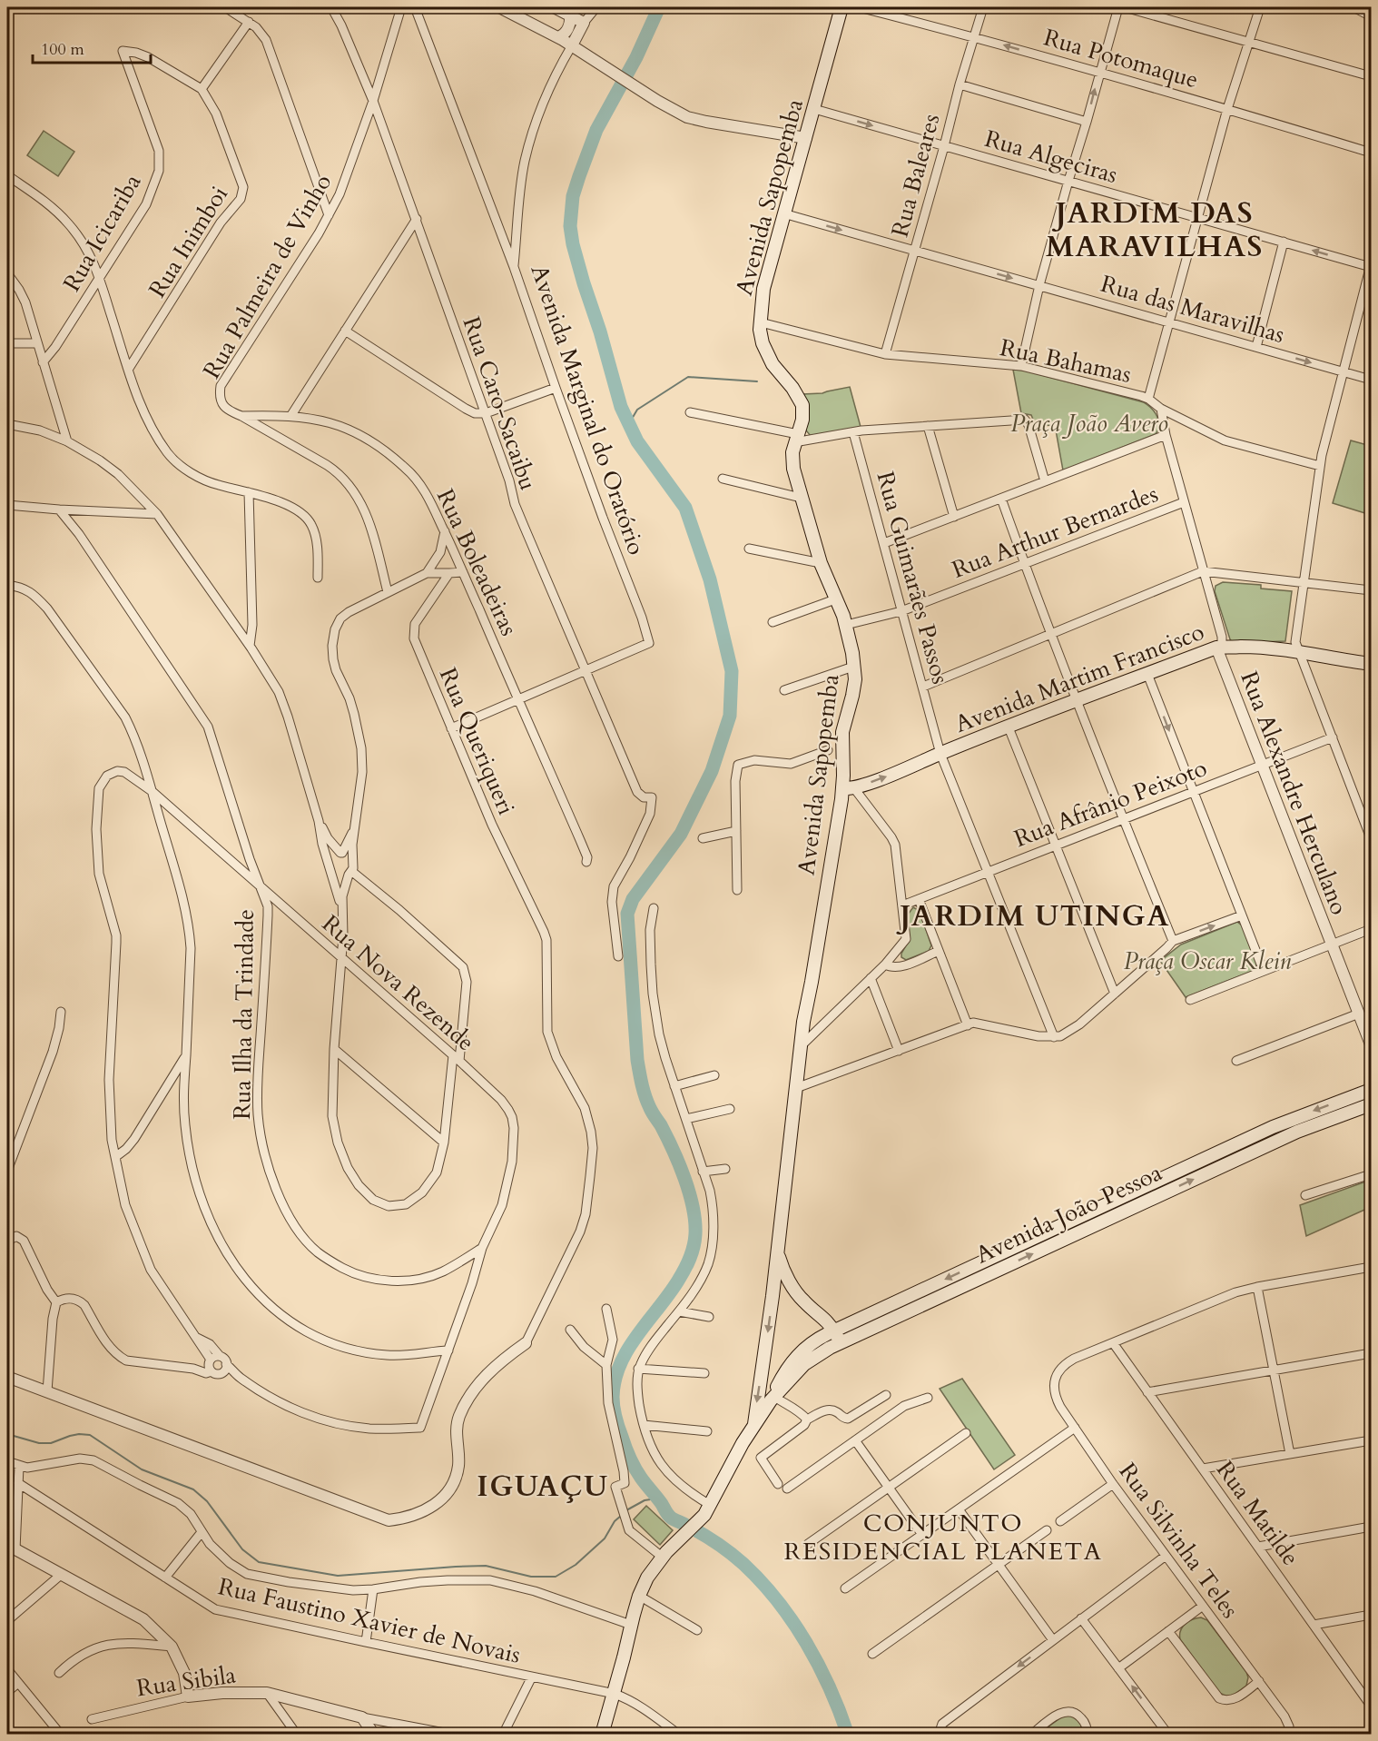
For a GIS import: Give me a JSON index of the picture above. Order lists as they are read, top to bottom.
{
  "streets": {
    "main road": ["Avenida Sapopemba", "Avenida Martim Francisco", "Avenida João Pessoa"],
    "street": [
      "Rua Potomaque",
      "Rua Algeciras",
      "Rua Baleares",
      "Rua Icicariba",
      "Rua Inimboi",
      "Rua Palmeira de Vinho",
      "Rua das Maravilhas",
      "Rua Bahamas",
      "Rua Caro-Sacaibu",
      "Avenida Marginal do Oratório",
      "Rua Arthur Bernardes",
      "Rua Boleadeiras",
      "Rua Guimarães Passos",
      "Rua Queriqueri",
      "Rua Alexandre Herculano",
      "Rua Afrânio Peixoto",
      "Rua Nova Rezende",
      "Rua Ilha da Trindade",
      "Rua Matilde",
      "Rua Silvinha Teles",
      "Rua Faustino Xavier de Novais",
      "Rua Sibila"
    ]
  },
  "crossings": [
    ["Rua Potomaque", "Rua Baleares"],
    ["Rua Algeciras", "Rua Baleares"],
    ["Rua Algeciras", "Avenida Sapopemba"],
    ["Rua Baleares", "Rua das Maravilhas"],
    ["Rua Baleares", "Rua Bahamas"],
    ["Avenida Sapopemba", "Rua das Maravilhas"],
    ["Avenida Sapopemba", "Rua Bahamas"],
    ["Avenida Sapopemba", "Rua Arthur Bernardes"],
    ["Avenida Sapopemba", "Avenida Martim Francisco"],
    ["Avenida Sapopemba", "Avenida João Pessoa"],
    ["Rua Icicariba", "Rua Inimboi"],
    ["Rua Palmeira de Vinho", "Rua Caro-Sacaibu"],
    ["Rua Palmeira de Vinho", "Rua Boleadeiras"],
    ["Rua Caro-Sacaibu", "Avenida Marginal do Oratório"],
    ["Rua Arthur Bernardes", "Rua Guimarães Passos"],
    ["Rua Guimarães Passos", "Avenida Martim Francisco"],
    ["Rua Guimarães Passos", "Rua Afrânio Peixoto"],
    ["Avenida Martim Francisco", "Rua Alexandre Herculano"],
    ["Rua Alexandre Herculano", "Rua Afrânio Peixoto"],
    ["Rua Nova Rezende", "Rua Ilha da Trindade"],
    ["Avenida João Pessoa", "Rua Faustino Xavier de Novais"],
    ["Rua Matilde", "Rua Silvinha Teles"]
  ],
  "one_way": ["Rua das Maravilhas"],
  "districts": [
    "JARDIM DAS MARAVILHAS",
    "JARDIM UTINGA",
    "IGUAÇU",
    "CONJUNTO RESIDENCIAL PLANETA"
  ],
  "parks": ["Praça João Avero", "Praça Oscar Klein"],
  "scale_bar": "100 m"
}
